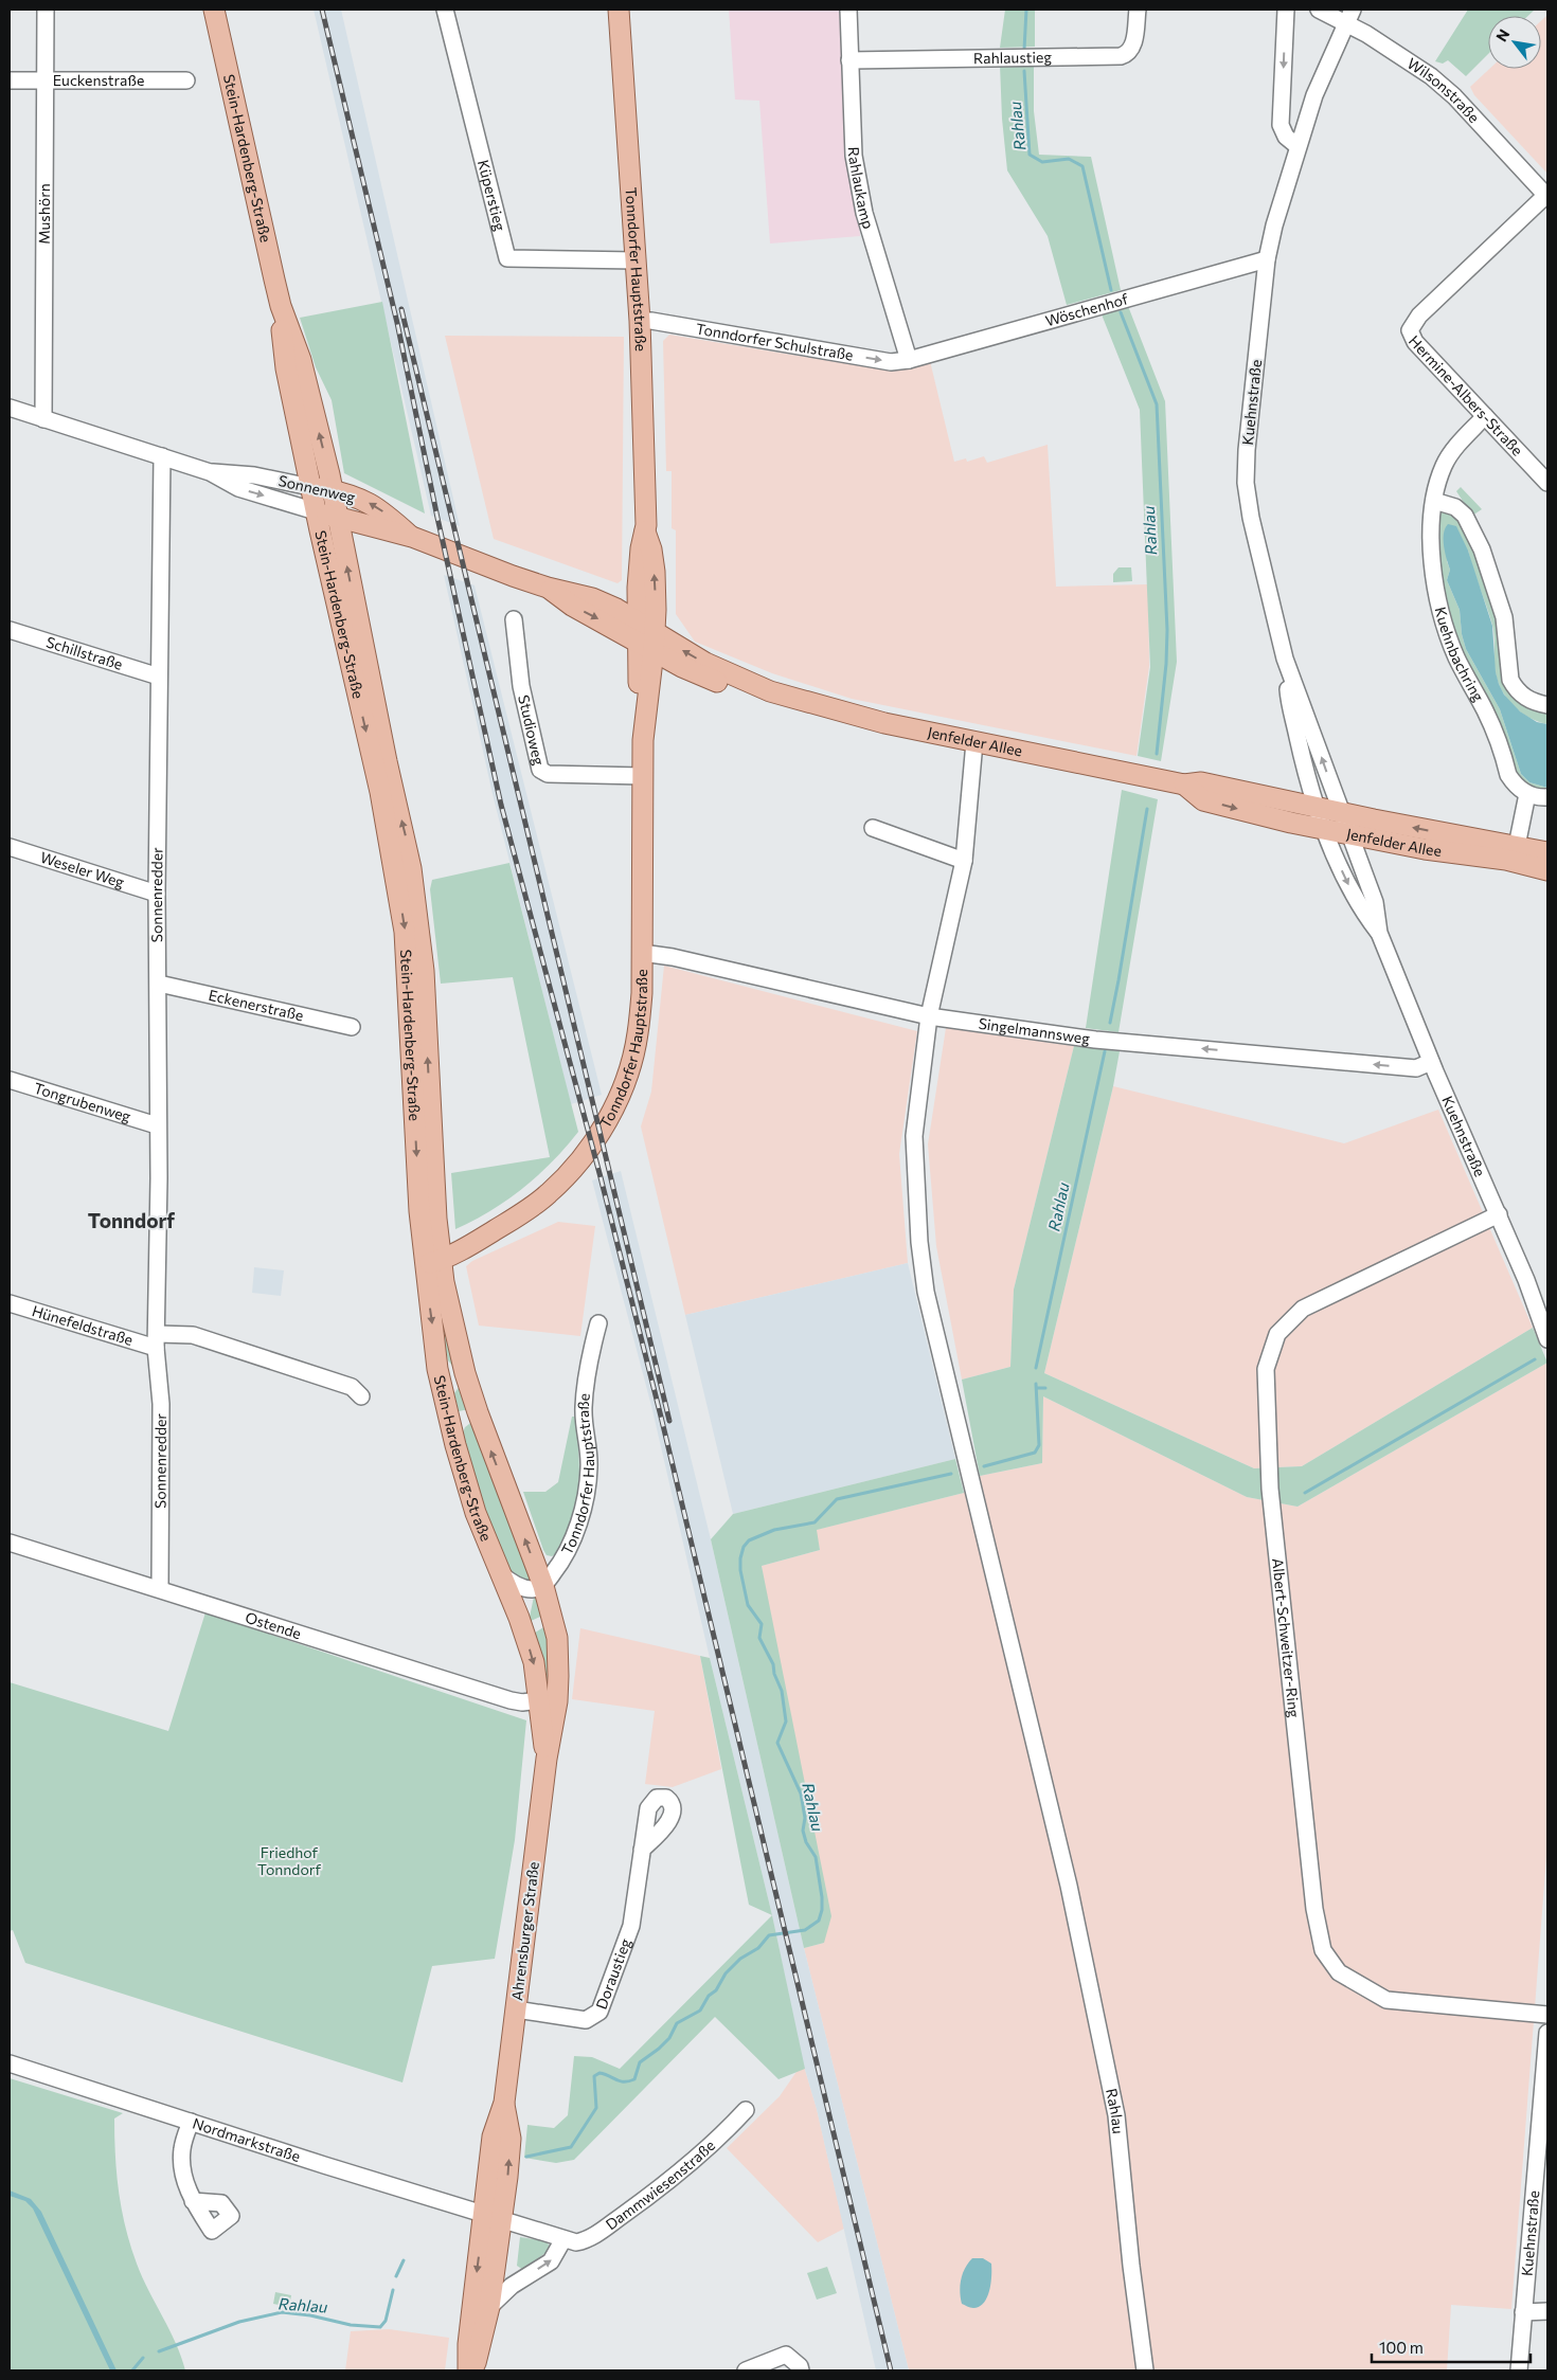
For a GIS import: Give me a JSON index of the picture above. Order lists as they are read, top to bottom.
{
  "streets": {
    "main road": [
      "Stein-Hardenberg-Straße",
      "Tonndorfer Hauptstraße",
      "Sonnenweg",
      "Jenfelder Allee",
      "Ahrensburger Straße"
    ],
    "street": [
      "Rahlaustieg",
      "Euckenstraße",
      "Wilsonstraße",
      "Rahlaukamp",
      "Küperstieg",
      "Mushörn",
      "Wöschenhof",
      "Tonndorfer Schulstraße",
      "Hermine-Albers-Straße",
      "Kuehnstraße",
      "Schillstraße",
      "Kuehnbachring",
      "Studioweg",
      "Weseler Weg",
      "Sonnenredder",
      "Eckenerstraße",
      "Singelmannsweg",
      "Tongrubenweg",
      "Hünefeldstraße",
      "Ostende",
      "Albert-Schweitzer-Ring",
      "Doraustieg",
      "Rahlau",
      "Nordmarkstraße",
      "Dammwiesenstraße"
    ]
  },
  "crossings": [
    ["Rahlaustieg", "Rahlaukamp"],
    ["Euckenstraße", "Mushörn"],
    ["Wilsonstraße", "Hermine-Albers-Straße"],
    ["Wilsonstraße", "Kuehnstraße"],
    ["Stein-Hardenberg-Straße", "Tonndorfer Hauptstraße"],
    ["Stein-Hardenberg-Straße", "Sonnenweg"],
    ["Stein-Hardenberg-Straße", "Ostende"],
    ["Stein-Hardenberg-Straße", "Ahrensburger Straße"],
    ["Rahlaukamp", "Wöschenhof"],
    ["Rahlaukamp", "Tonndorfer Schulstraße"],
    ["Küperstieg", "Tonndorfer Hauptstraße"],
    ["Mushörn", "Sonnenweg"],
    ["Tonndorfer Hauptstraße", "Tonndorfer Schulstraße"],
    ["Tonndorfer Hauptstraße", "Sonnenweg"],
    ["Tonndorfer Hauptstraße", "Studioweg"],
    ["Tonndorfer Hauptstraße", "Jenfelder Allee"],
    ["Tonndorfer Hauptstraße", "Singelmannsweg"],
    ["Wöschenhof", "Tonndorfer Schulstraße"],
    ["Wöschenhof", "Kuehnstraße"],
    ["Hermine-Albers-Straße", "Kuehnbachring"],
    ["Kuehnstraße", "Jenfelder Allee"],
    ["Kuehnstraße", "Singelmannsweg"],
    ["Kuehnstraße", "Albert-Schweitzer-Ring"],
    ["Sonnenweg", "Jenfelder Allee"],
    ["Sonnenweg", "Sonnenredder"],
    ["Schillstraße", "Sonnenredder"],
    ["Jenfelder Allee", "Rahlau"],
    ["Weseler Weg", "Sonnenredder"],
    ["Sonnenredder", "Eckenerstraße"],
    ["Sonnenredder", "Tongrubenweg"],
    ["Sonnenredder", "Hünefeldstraße"],
    ["Sonnenredder", "Ostende"],
    ["Singelmannsweg", "Rahlau"],
    ["Ahrensburger Straße", "Doraustieg"],
    ["Ahrensburger Straße", "Nordmarkstraße"],
    ["Ahrensburger Straße", "Dammwiesenstraße"],
    ["Nordmarkstraße", "Dammwiesenstraße"]
  ],
  "one_way": ["Tonndorfer Schulstraße", "Singelmannsweg"],
  "districts": ["Tonndorf"],
  "water": ["Rahlau"],
  "parks": ["Friedhof Tonndorf"],
  "scale_bar": "100 m",
  "north": "top left"
}
